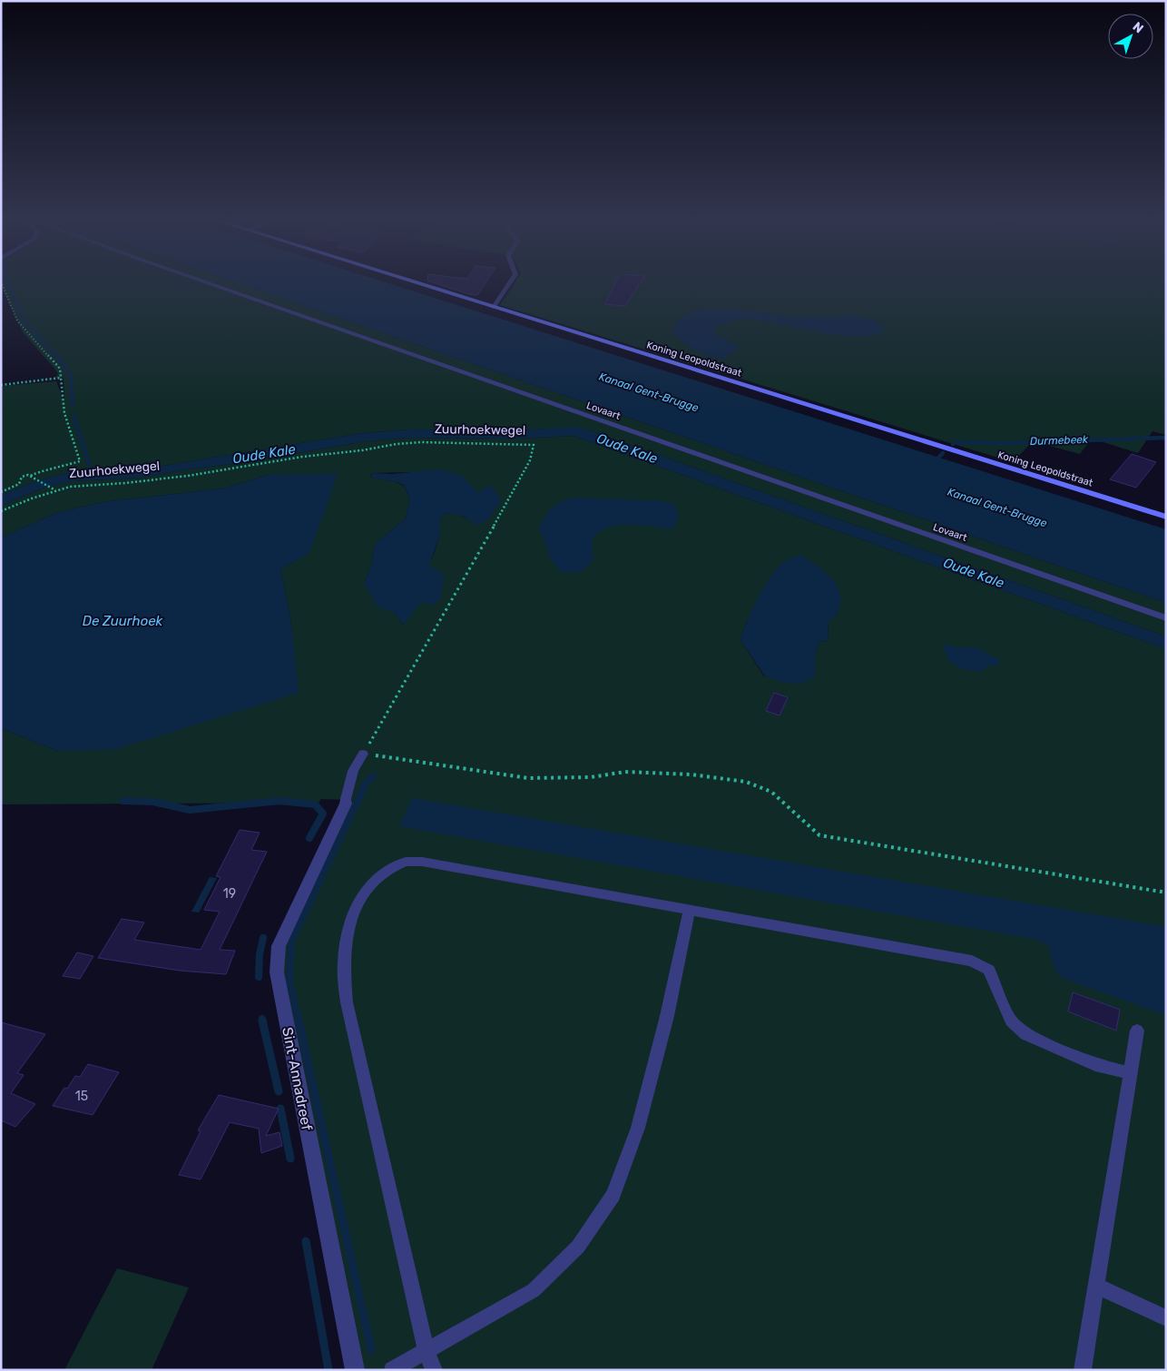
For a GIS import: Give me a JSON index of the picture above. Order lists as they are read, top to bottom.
{
  "streets": {
    "street": ["Koning Leopoldstraat", "Sint-Annadreef"],
    "lane": ["Lovaart"],
    "path": ["Zuurhoekwegel"]
  },
  "water": [
    "Kanaal Gent-Brugge",
    "Durmebeek",
    "Oude Kale",
    "De Zuurhoek"
  ],
  "house_numbers": ["19", "15"],
  "north": "top right"
}
